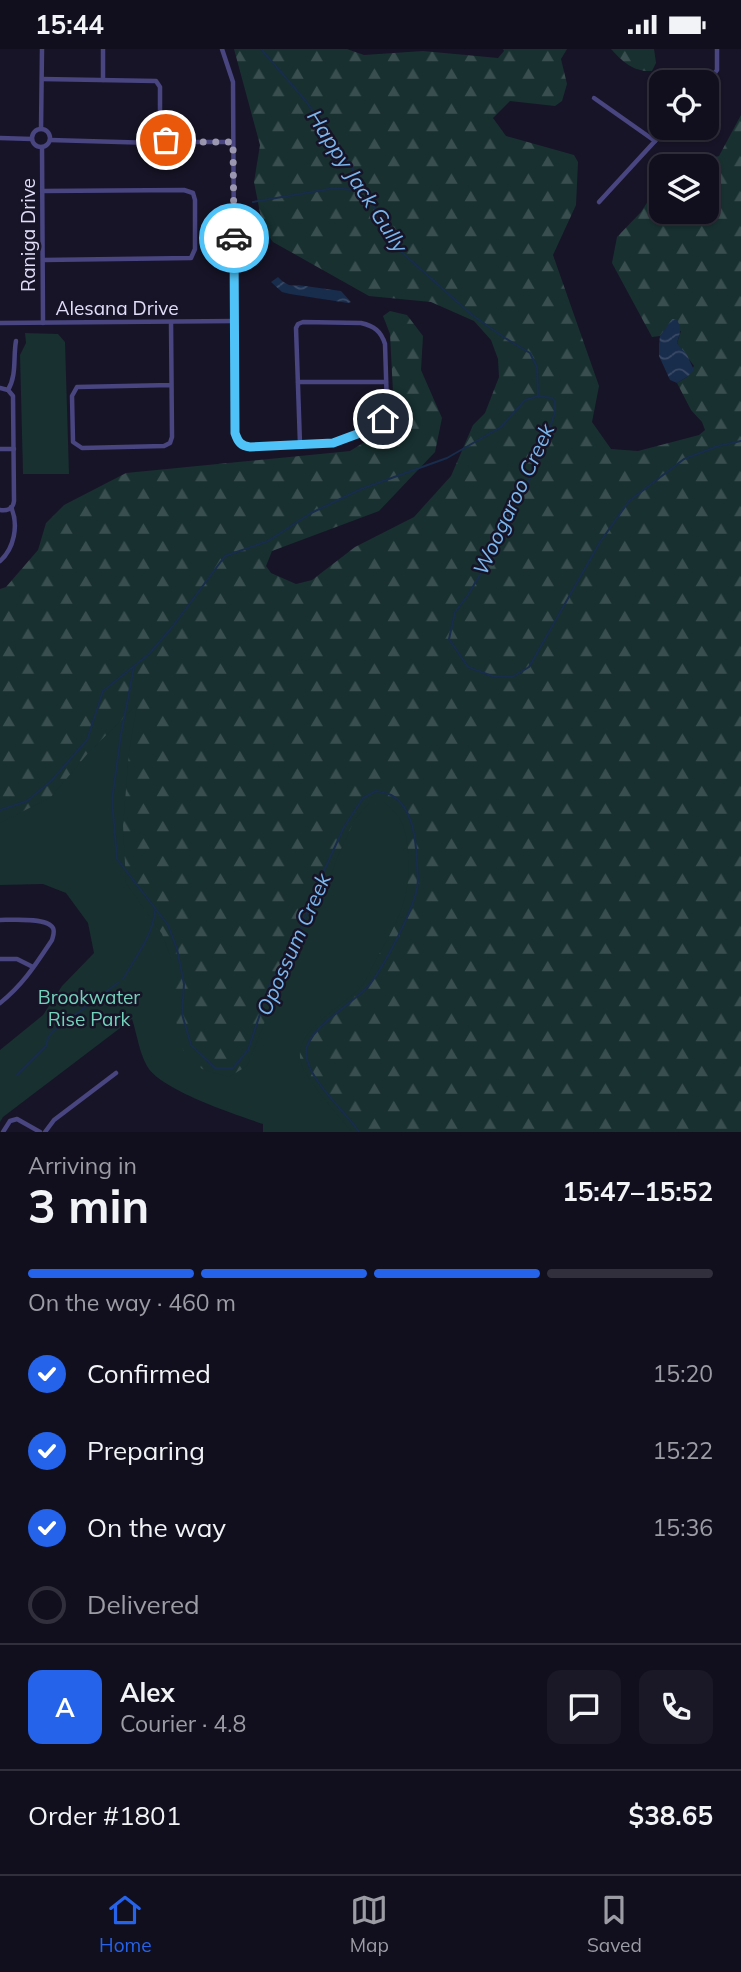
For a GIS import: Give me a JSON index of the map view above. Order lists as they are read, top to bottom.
{
  "streets": {
    "street": ["Raniga Drive", "Alesana Drive"]
  },
  "crossings": [
    ["Raniga Drive", "Alesana Drive"]
  ],
  "water": ["Happy Jack Gully", "Woogaroo Creek", "Opossum Creek"],
  "parks": ["Brookwater Rise Park"],
  "page": {
    "status": "15:44",
    "heading": ["3 min", "Arriving in", "15:47–15:52"],
    "panel": [
      "Alex",
      "Courier · 4.8",
      "Order #1801",
      "$38.65"
    ],
    "bar": "On the way · 460 m",
    "list": [
      ["Confirmed", "15:20"],
      ["Preparing", "15:22"],
      ["On the way", "15:36"],
      "Delivered"
    ],
    "round": "A",
    "tabs": ["Home", "Map", "Saved"]
  }
}
